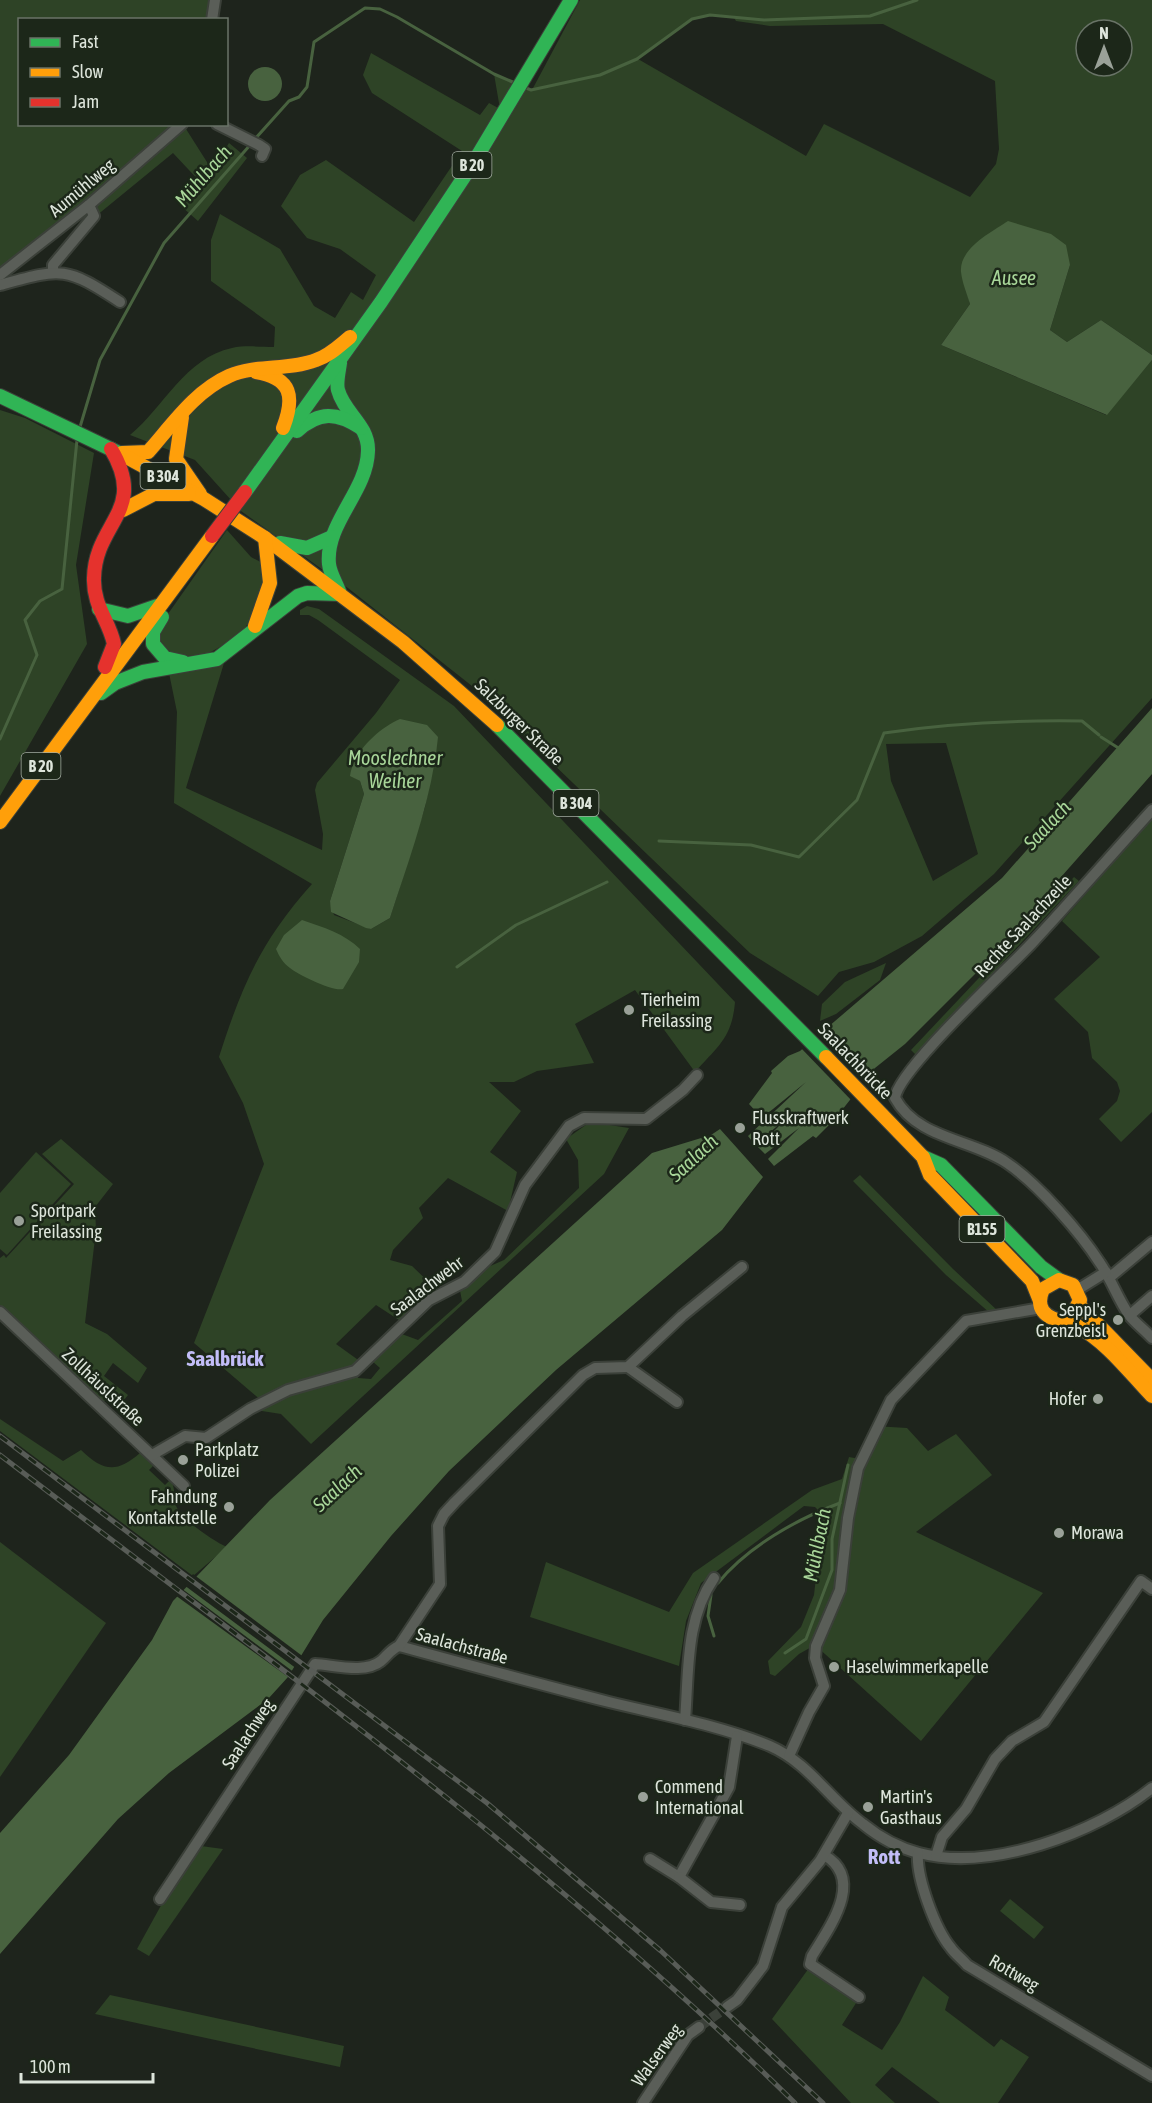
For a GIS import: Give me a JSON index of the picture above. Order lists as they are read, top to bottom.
{
  "streets": {
    "main road": [
      "B 20",
      "B 304",
      "Salzburger Straße",
      "Saalachbrücke",
      "B155"
    ],
    "street": [
      "Aumühlweg",
      "Rechte Saalachzeile",
      "Saalachwehr",
      "Zollhäuslstraße",
      "Saalachstraße",
      "Saalachweg",
      "Rottweg",
      "Walserweg"
    ]
  },
  "crossings": [
    ["B 304", "Salzburger Straße"],
    ["Salzburger Straße", "Saalachbrücke"],
    ["Saalachbrücke", "B155"],
    ["Saalachwehr", "Zollhäuslstraße"],
    ["Saalachstraße", "Saalachweg"],
    ["Saalachstraße", "Rottweg"]
  ],
  "districts": ["Saalbrück", "Rott"],
  "water": [
    "Mühlbach",
    "Ausee",
    "Mooslechner Weiher",
    "Saalach"
  ],
  "places": [
    "Tierheim Freilassing",
    "Flusskraftwerk Rott",
    "Sportpark Freilassing",
    "Seppl's Grenzbeisl",
    "Hofer",
    "Parkplatz Polizei",
    "Fahndung Kontaktstelle",
    "Morawa",
    "Haselwimmerkapelle",
    "Commend International",
    "Martin's Gasthaus"
  ],
  "legend": ["Fast", "Slow", "Jam"],
  "scale_bar": "100 m",
  "north": "top"
}
